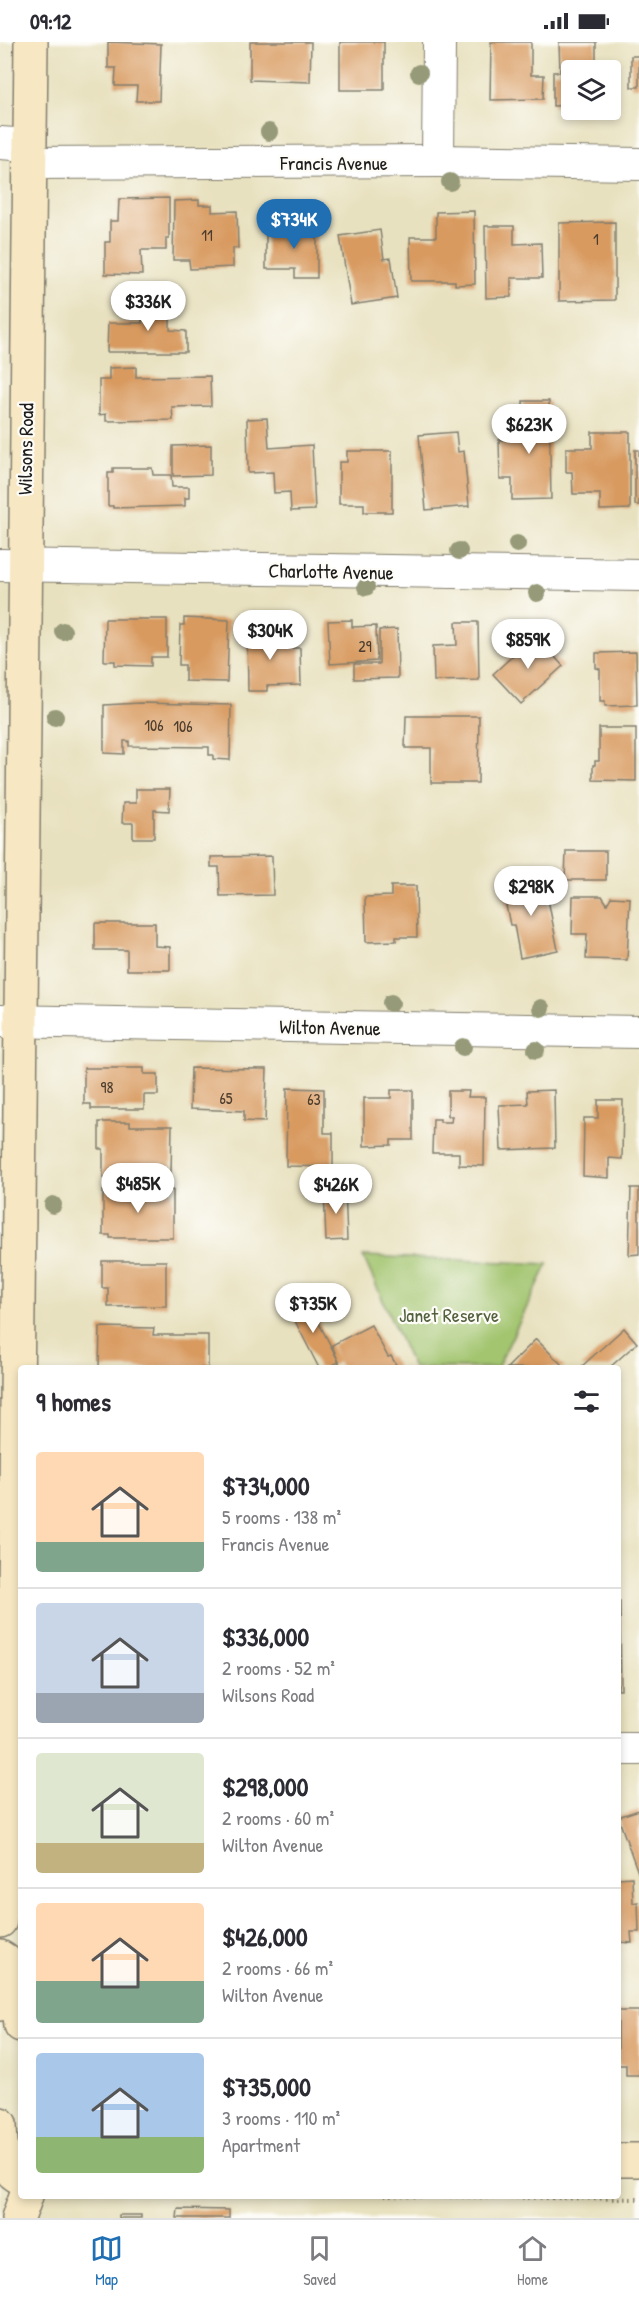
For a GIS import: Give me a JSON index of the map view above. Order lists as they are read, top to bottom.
{
  "streets": {
    "street": [
      "Francis Avenue",
      "Wilsons Road",
      "Charlotte Avenue",
      "Wilton Avenue"
    ]
  },
  "crossings": [
    ["Francis Avenue", "Wilsons Road"],
    ["Wilsons Road", "Charlotte Avenue"],
    ["Wilsons Road", "Wilton Avenue"]
  ],
  "parks": ["Janet Reserve"],
  "house_numbers": [
    "11",
    "1",
    "29",
    "106",
    "106",
    "98",
    "65",
    "63"
  ],
  "page": {
    "status": "09:12",
    "price": [
      "$734K",
      "$336K",
      "$623K",
      "$304K",
      "$859K",
      "$298K",
      "$485K",
      "$426K",
      "$735K"
    ],
    "heading": "9 homes",
    "list": [
      {
        "name": "$734,000",
        "note": "5 rooms · 138 m² · Francis Avenue"
      },
      {
        "name": "$336,000",
        "note": "2 rooms · 52 m² · Wilsons Road"
      },
      {
        "name": "$298,000",
        "note": "2 rooms · 60 m² · Wilton Avenue"
      },
      {
        "name": "$426,000",
        "note": "2 rooms · 66 m² · Wilton Avenue"
      },
      {
        "name": "$735,000",
        "note": "3 rooms · 110 m² · Apartment"
      }
    ],
    "tabs": ["Map", "Saved", "Home"]
  }
}
